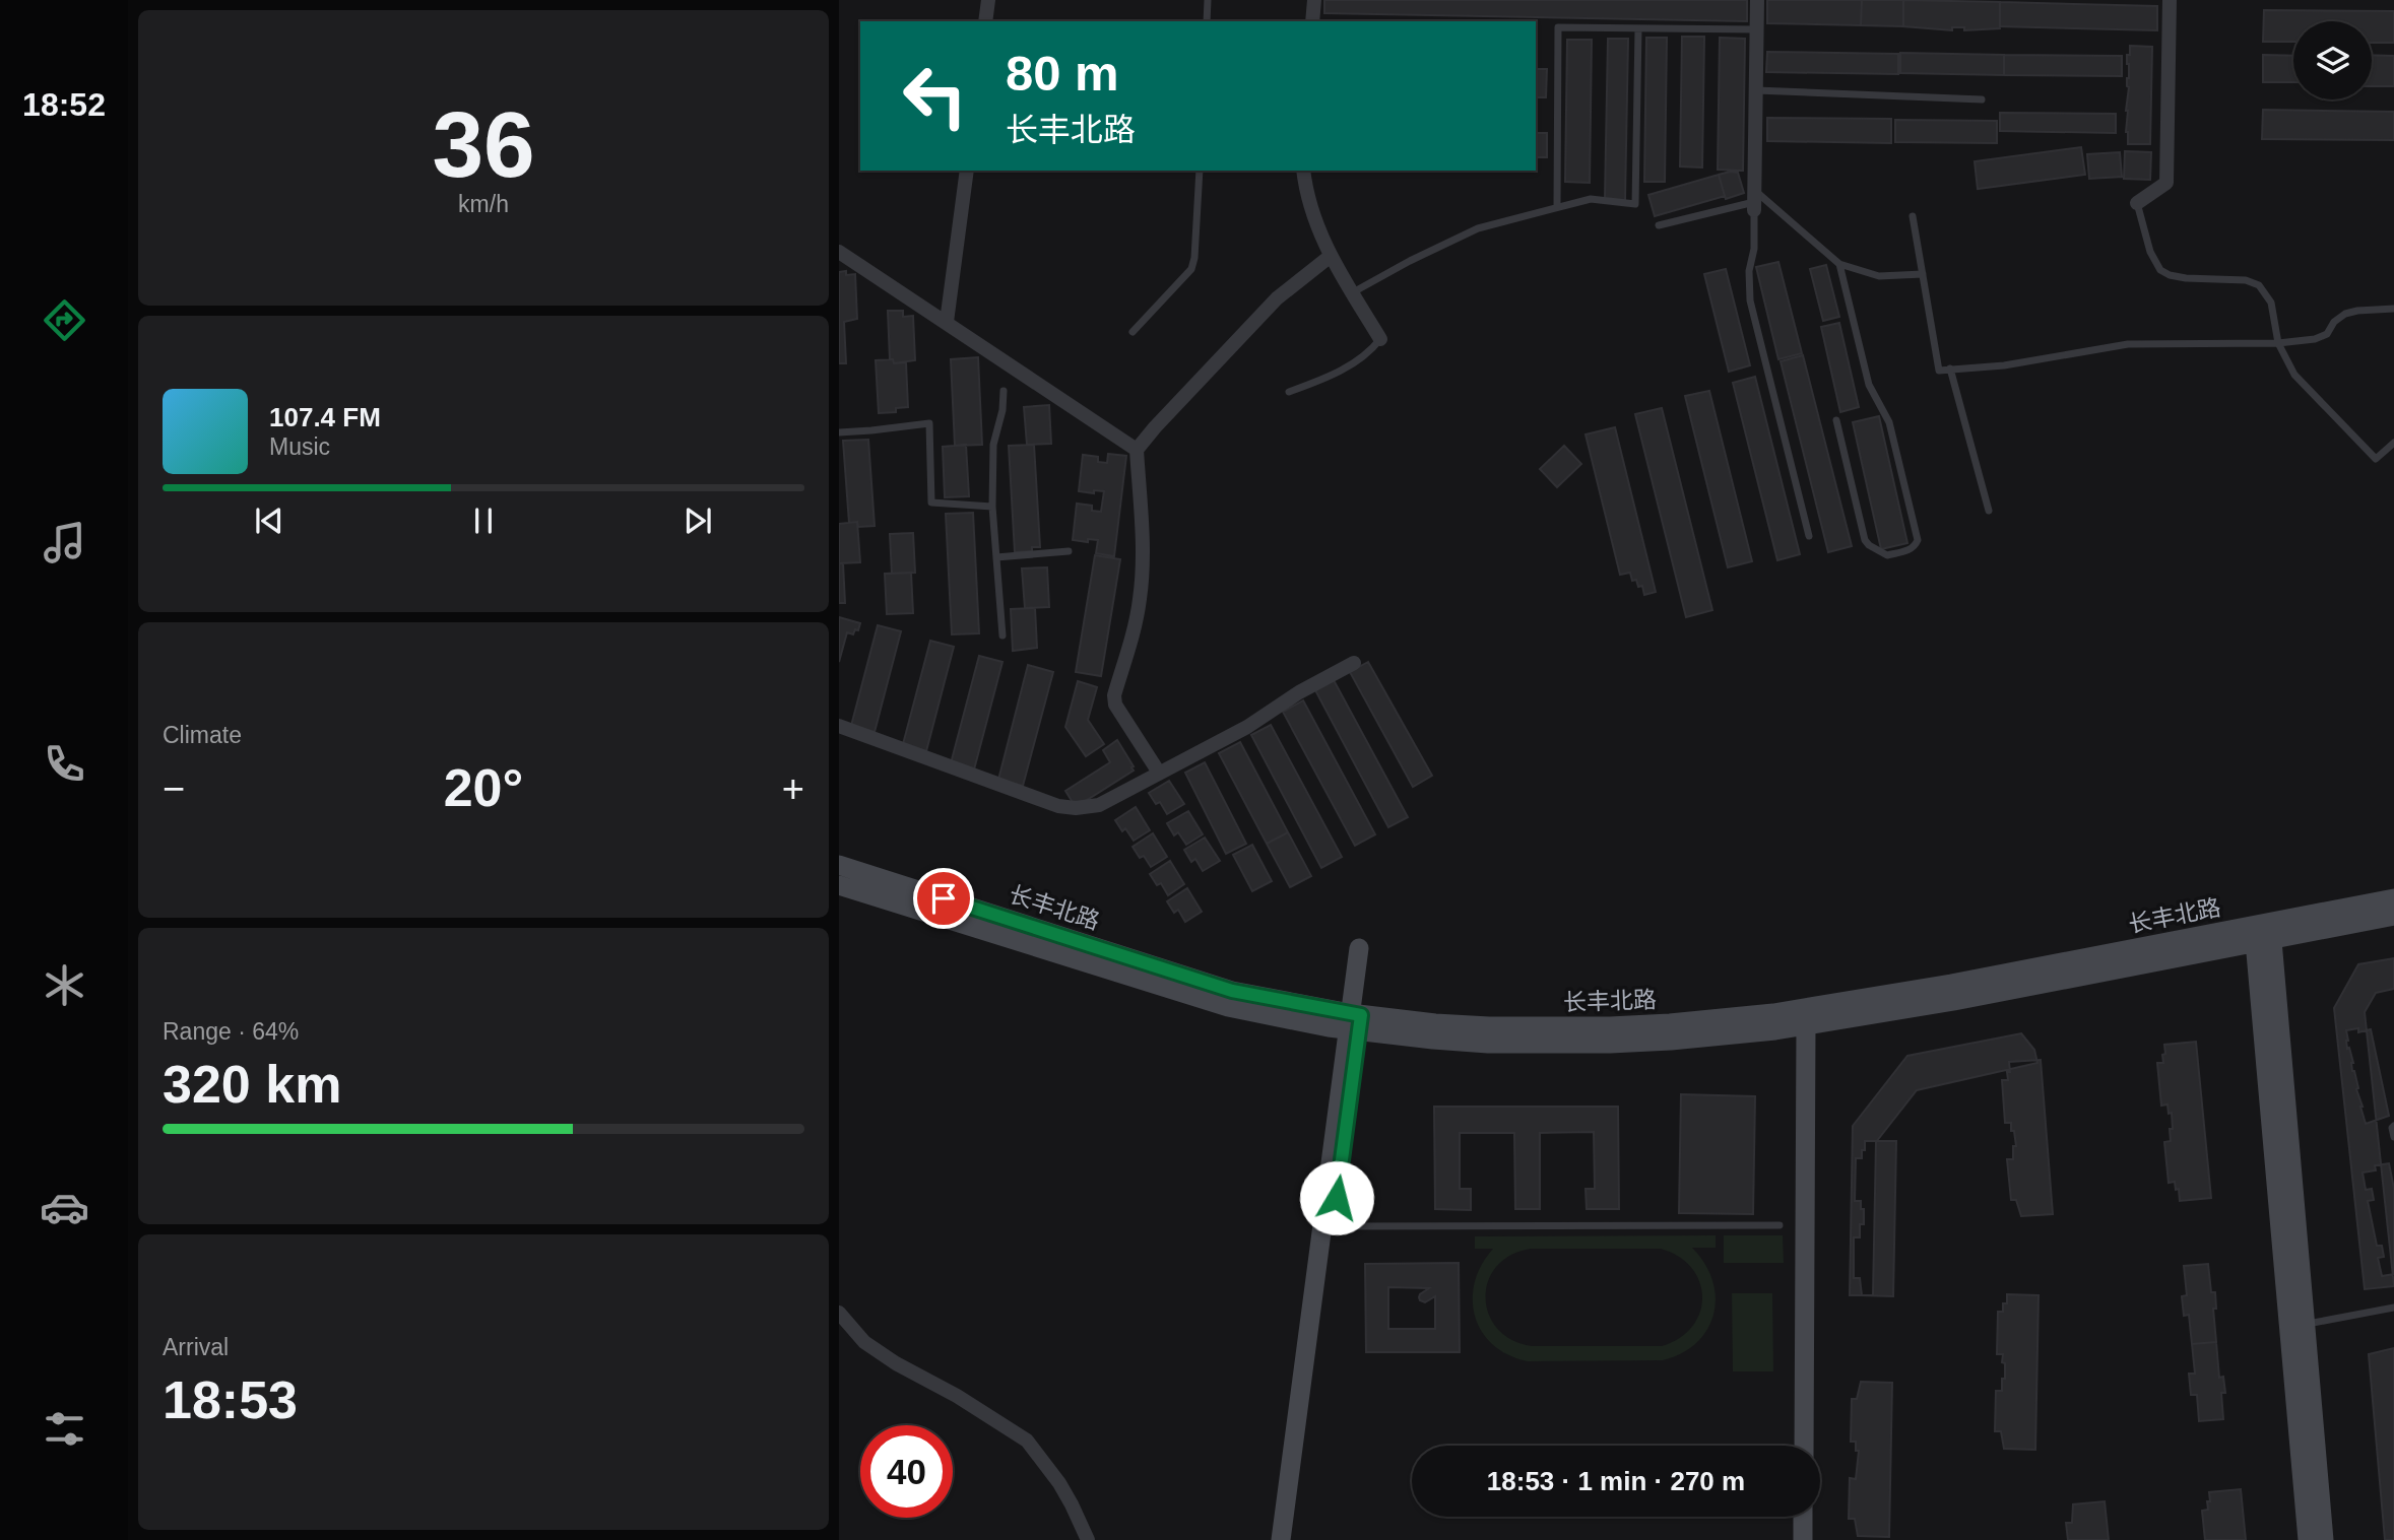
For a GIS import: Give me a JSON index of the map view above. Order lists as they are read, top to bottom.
{
  "streets": {
    "street": ["长丰北路"]
  },
  "page": {
    "tabs": "18:52",
    "tile": [
      ["36", "km/h"],
      "Climate",
      ["Range · 64%", "320 km"],
      ["Arrival", "18:53"]
    ],
    "turn": ["80 m", "长丰北路"],
    "song": ["107.4 FM", "Music"],
    "heat": ["−", "20°", "+"],
    "limit": "40",
    "trip": "18:53 · 1 min · 270 m"
  }
}
